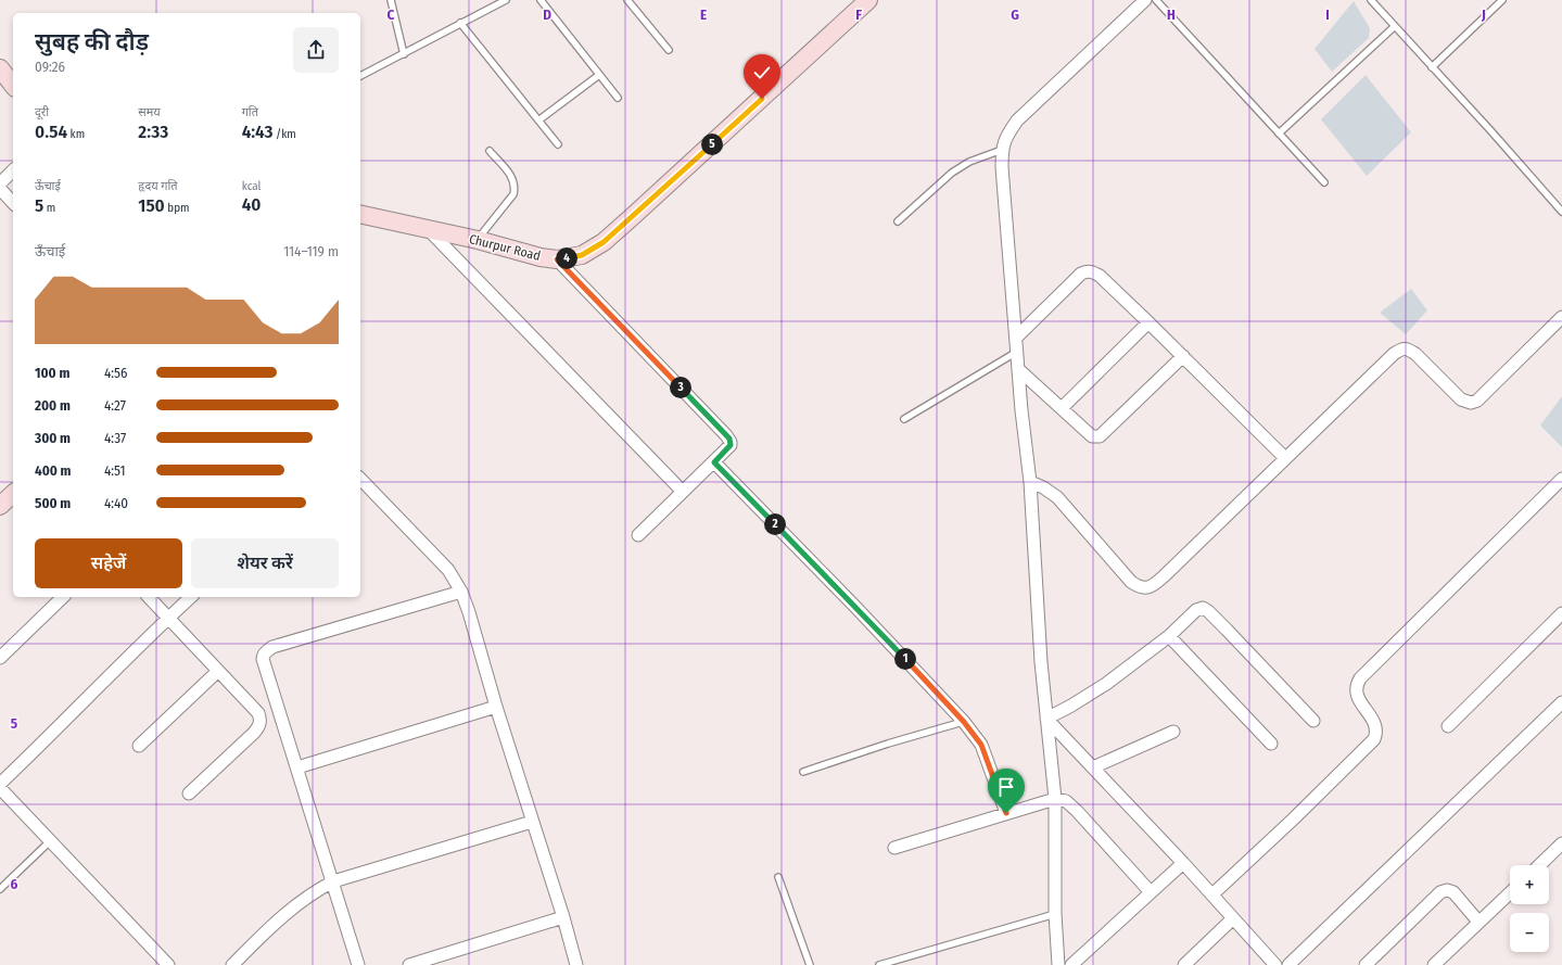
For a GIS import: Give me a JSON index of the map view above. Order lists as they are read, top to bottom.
{
  "streets": {
    "street": ["Churpur Road"]
  },
  "page": {
    "heading": ["सुबह की दौड़", "09:26"],
    "stats": [
      ["दूरी", "0.54 km"],
      ["समय", "2:33"],
      ["गति", "4:43 /km"],
      ["ऊँचाई", "5 m"],
      ["हृदय गति", "150 bpm"],
      ["kcal", "40"]
    ],
    "pins": [
      "5",
      "4",
      "3",
      "2",
      "1"
    ],
    "chart": ["ऊँचाई", "114–119 m"],
    "list": [
      {
        "name": "100 m",
        "note": "4:56"
      },
      {
        "name": "200 m",
        "note": "4:27"
      },
      {
        "name": "300 m",
        "note": "4:37"
      },
      {
        "name": "400 m",
        "note": "4:51"
      },
      {
        "name": "500 m",
        "note": "4:40"
      }
    ],
    "buttons": ["सहेजें", "शेयर करें"],
    "map_buttons": ["+", "−"]
  },
  "grid": {
    "columns": [
      "C",
      "D",
      "E",
      "F",
      "G",
      "H",
      "I",
      "J"
    ],
    "rows": ["5", "6"]
  }
}
